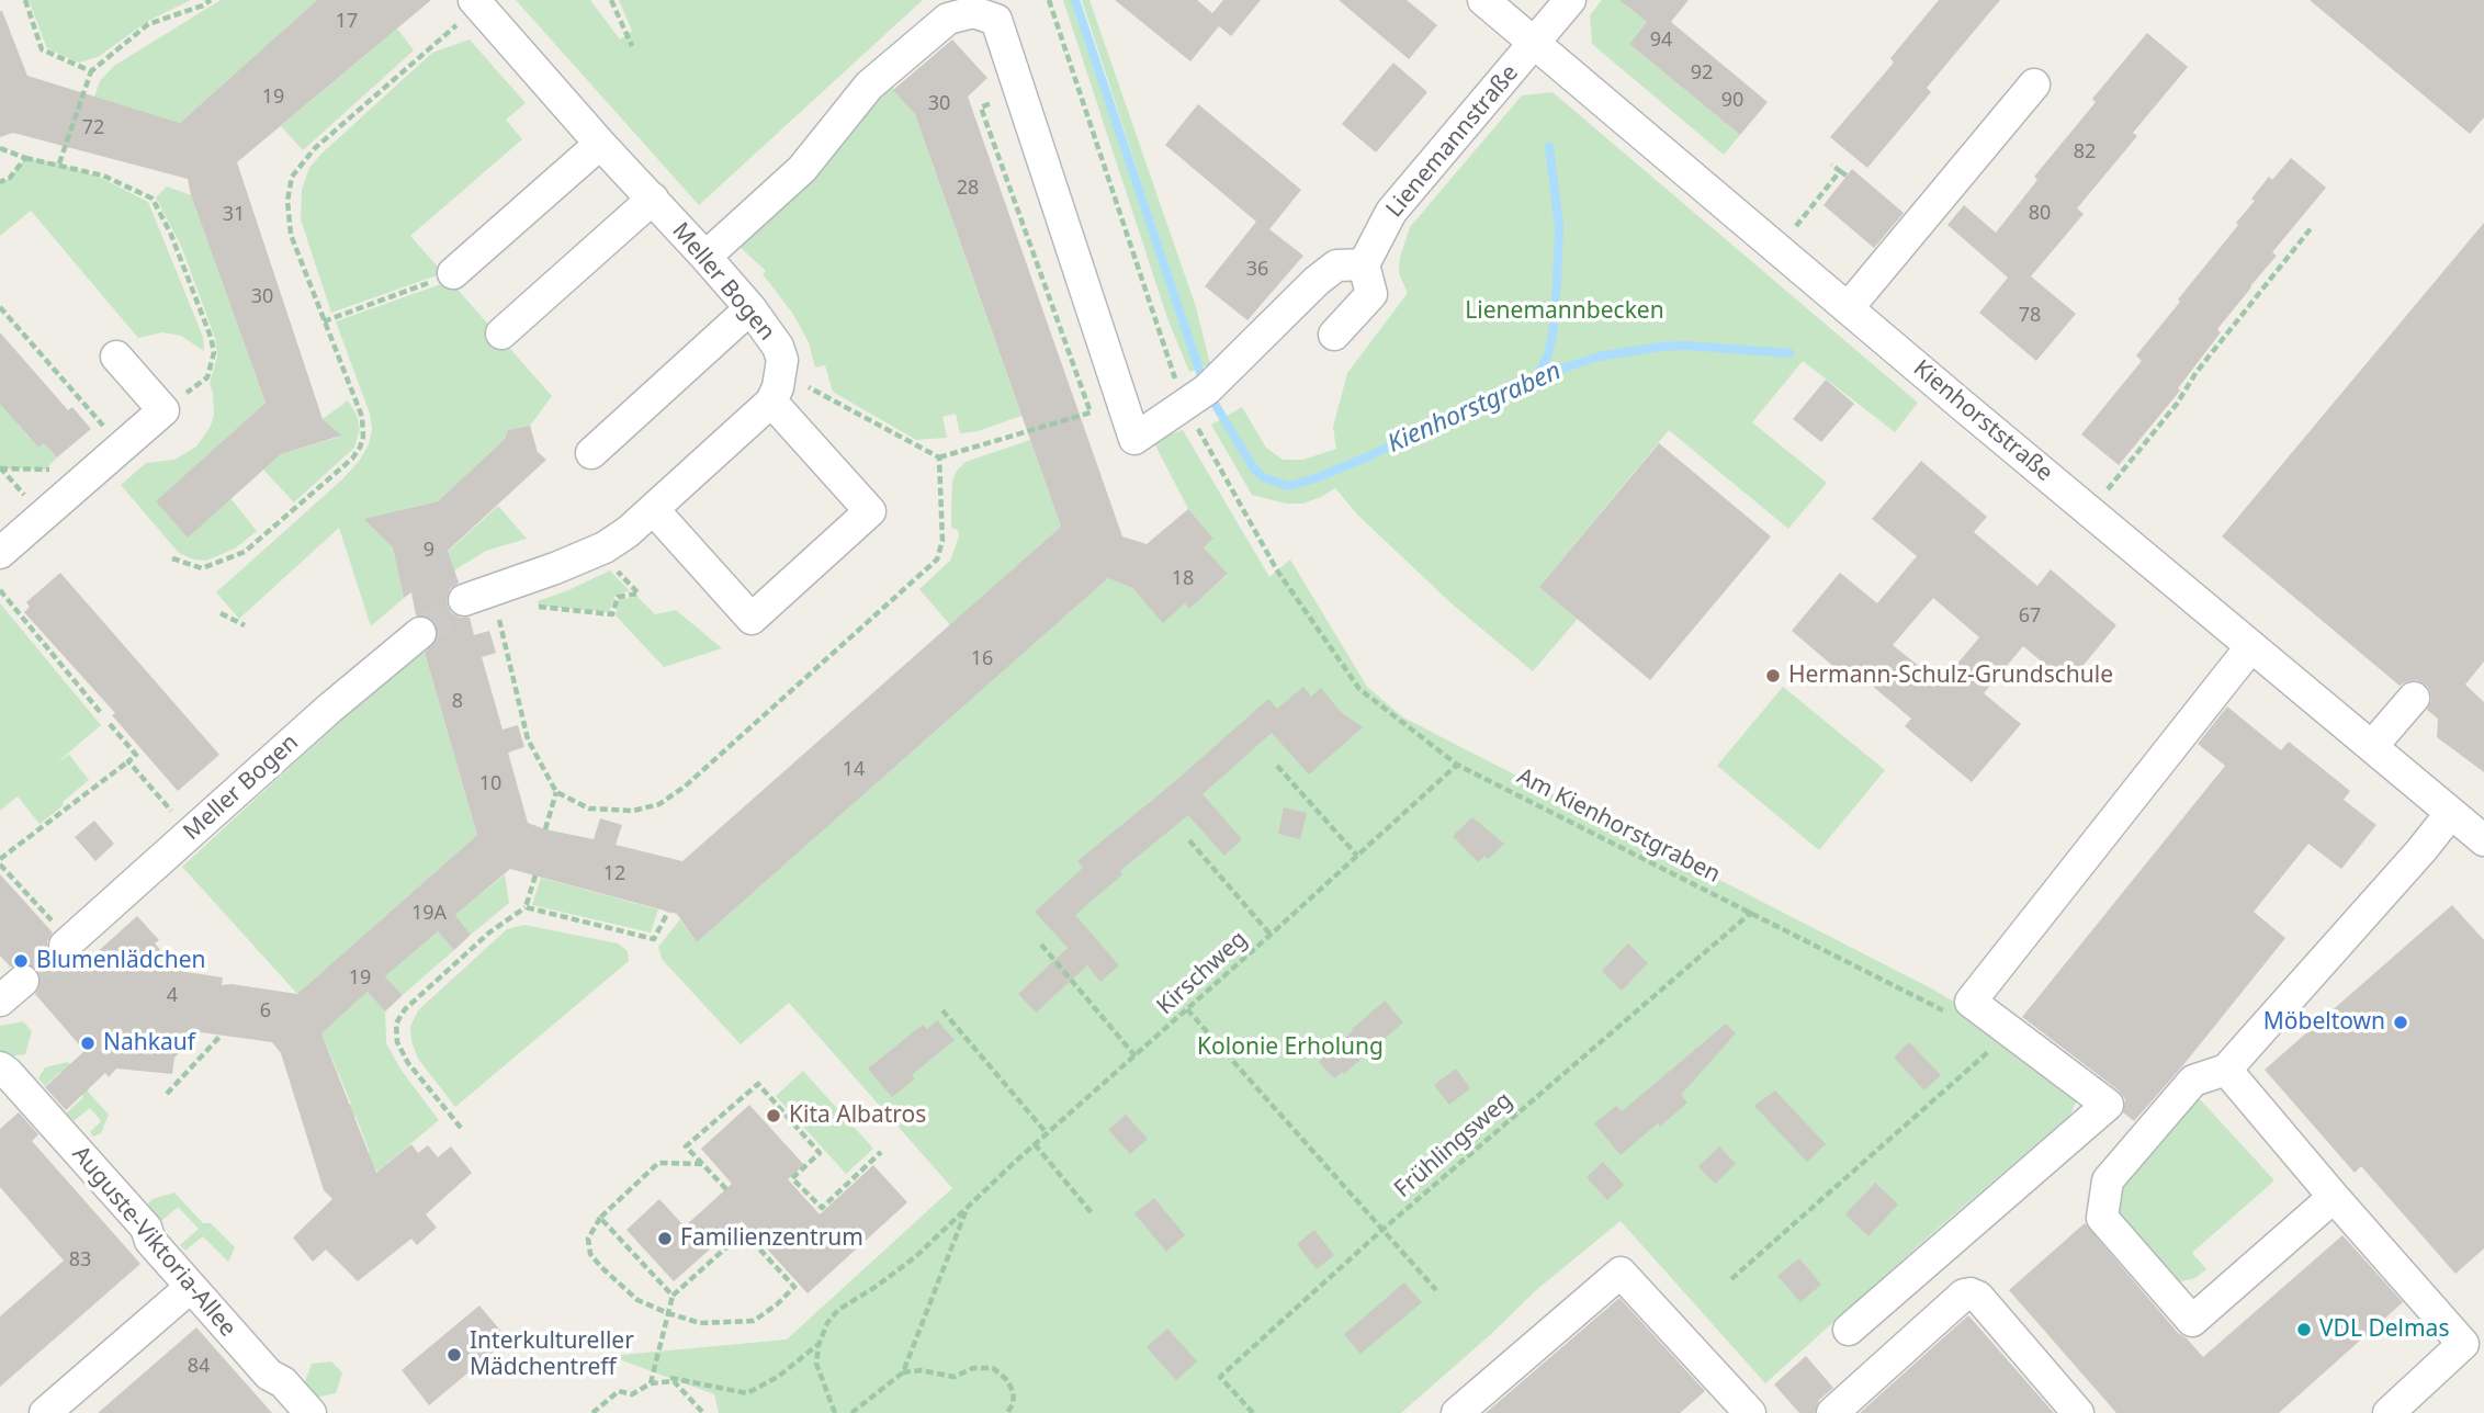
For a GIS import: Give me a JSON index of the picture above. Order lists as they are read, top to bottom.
{
  "streets": {
    "street": [
      "Lienemannstraße",
      "Meller Bogen",
      "Kienhorststraße",
      "Auguste-Viktoria-Allee"
    ],
    "path": ["Am Kienhorstgraben", "Kirschweg", "Frühlingsweg"]
  },
  "crossings": [
    ["Lienemannstraße", "Kienhorststraße"],
    ["Am Kienhorstgraben", "Kirschweg"],
    ["Am Kienhorstgraben", "Frühlingsweg"]
  ],
  "water": ["Kienhorstgraben"],
  "parks": ["Lienemannbecken", "Kolonie Erholung"],
  "places": [
    "Hermann-Schulz-Grundschule",
    "Blumenlädchen",
    "Möbeltown",
    "Nahkauf",
    "Kita Albatros",
    "Familienzentrum",
    "VDL Delmas",
    "Interkultureller Mädchentreff"
  ],
  "house_numbers": [
    "17",
    "94",
    "92",
    "19",
    "90",
    "30",
    "72",
    "82",
    "28",
    "80",
    "31",
    "36",
    "30",
    "78",
    "9",
    "18",
    "67",
    "16",
    "8",
    "14",
    "10",
    "12",
    "19A",
    "19",
    "4",
    "6",
    "83",
    "84"
  ]
}
